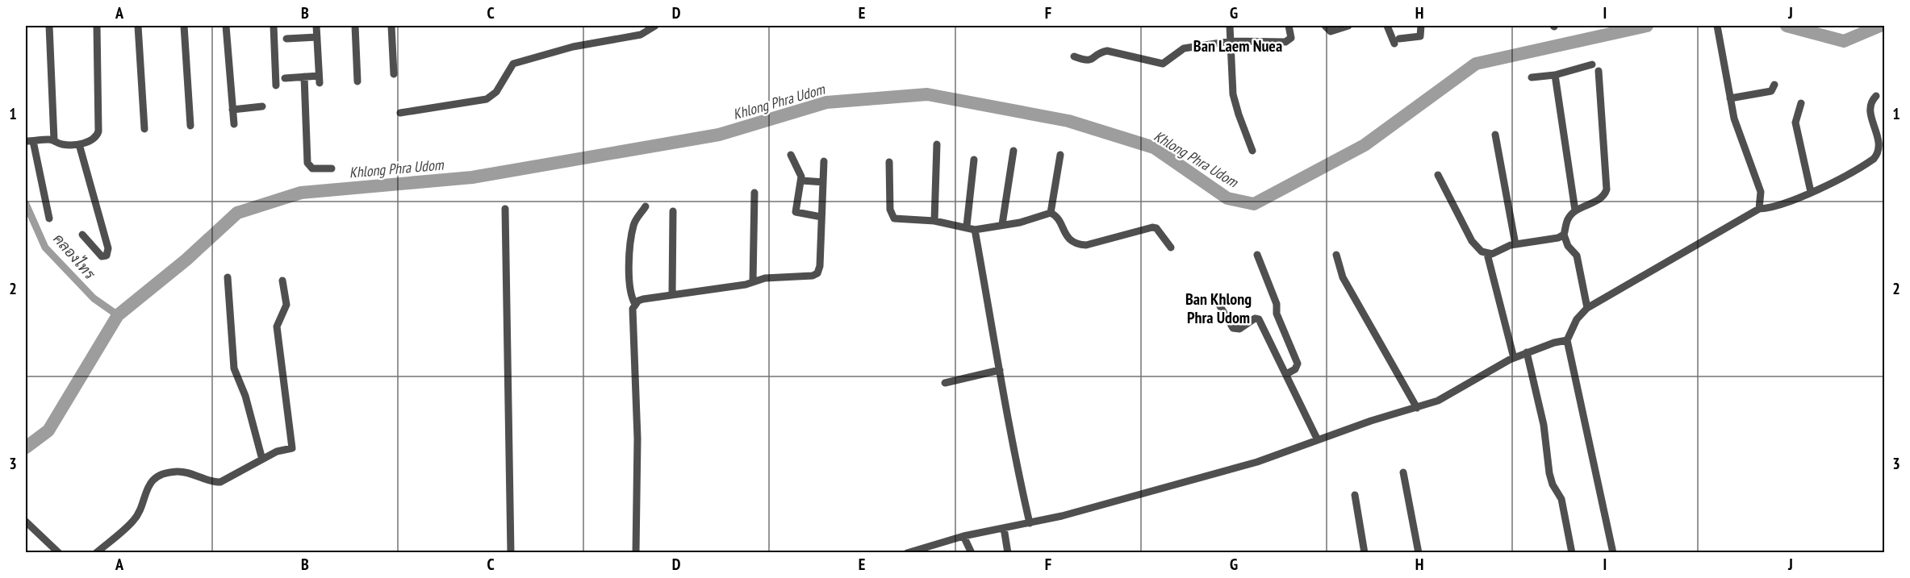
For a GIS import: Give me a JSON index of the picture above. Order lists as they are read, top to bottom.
{
  "districts": ["Ban Laem Nuea", "Ban Khlong Phra Udom"],
  "water": ["Khlong Phra Udom", "คลองไทร"],
  "grid": {
    "columns": [
      "A",
      "B",
      "C",
      "D",
      "E",
      "F",
      "G",
      "H",
      "I",
      "J"
    ],
    "rows": ["1", "2", "3"]
  }
}
